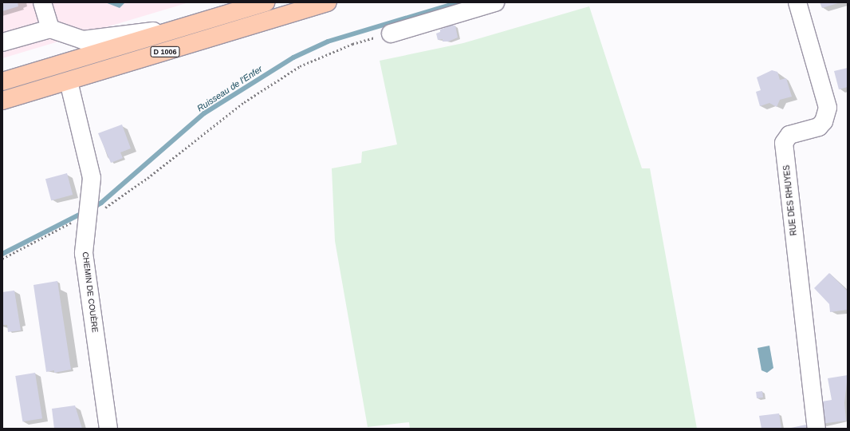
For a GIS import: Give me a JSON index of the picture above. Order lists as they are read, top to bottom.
{
  "streets": {
    "main road": ["D 1006"],
    "street": ["RUE DES RHUYES", "CHEMIN DE COUÈRE"]
  },
  "crossings": [
    ["D 1006", "CHEMIN DE COUÈRE"]
  ],
  "water": ["Ruisseau de l'Enfer"]
}
